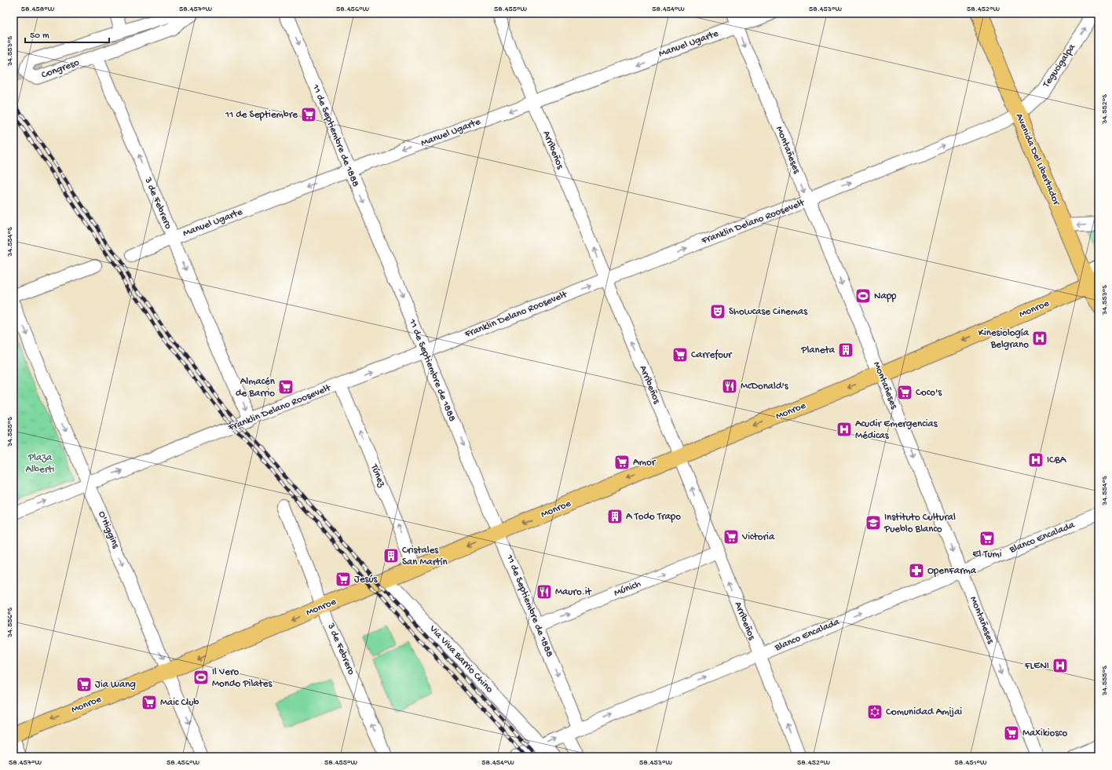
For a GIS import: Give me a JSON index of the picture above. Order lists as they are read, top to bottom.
{
  "streets": {
    "main road": ["Avenida Del Libertador", "Monroe"],
    "street": [
      "Manuel Ugarte",
      "Tegucigalpa",
      "Congreso",
      "11 de Septiembre de 1888",
      "Arribeños",
      "Montañeses",
      "3 de Febrero",
      "Franklin Delano Roosevelt",
      "Túnez",
      "O'Higgins",
      "Blanco Encalada",
      "Múnich",
      "Via Viva Barrio Chino"
    ]
  },
  "crossings": [
    ["Manuel Ugarte", "11 de Septiembre de 1888"],
    ["Manuel Ugarte", "Arribeños"],
    ["Manuel Ugarte", "Montañeses"],
    ["Manuel Ugarte", "3 de Febrero"],
    ["Tegucigalpa", "Avenida Del Libertador"],
    ["Tegucigalpa", "Franklin Delano Roosevelt"],
    ["Congreso", "3 de Febrero"],
    ["11 de Septiembre de 1888", "Franklin Delano Roosevelt"],
    ["11 de Septiembre de 1888", "Monroe"],
    ["11 de Septiembre de 1888", "Blanco Encalada"],
    ["11 de Septiembre de 1888", "Múnich"],
    ["Arribeños", "Franklin Delano Roosevelt"],
    ["Arribeños", "Monroe"],
    ["Arribeños", "Blanco Encalada"],
    ["Arribeños", "Múnich"],
    ["Montañeses", "Franklin Delano Roosevelt"],
    ["Montañeses", "Monroe"],
    ["Montañeses", "Blanco Encalada"],
    ["Avenida Del Libertador", "Franklin Delano Roosevelt"],
    ["Avenida Del Libertador", "Monroe"],
    ["3 de Febrero", "Franklin Delano Roosevelt"],
    ["3 de Febrero", "Monroe"],
    ["Franklin Delano Roosevelt", "Túnez"],
    ["Franklin Delano Roosevelt", "O'Higgins"],
    ["Monroe", "Túnez"],
    ["Monroe", "O'Higgins"],
    ["Monroe", "Via Viva Barrio Chino"]
  ],
  "one_way": [
    "Manuel Ugarte",
    "Tegucigalpa",
    "11 de Septiembre de 1888",
    "Arribeños",
    "Montañeses",
    "Franklin Delano Roosevelt",
    "Monroe",
    "Túnez",
    "O'Higgins",
    "Blanco Encalada",
    "Múnich"
  ],
  "parks": ["Plaza Alberti"],
  "places": {
    "supermarket": [
      "11 de Septiembre",
      "Carrefour",
      "Almacén de Barrio",
      "Coco's",
      "Amor",
      "Victoria",
      "El Tumi",
      "Jesús",
      "Jia Wang",
      "Maic Club",
      "Maxikiosco"
    ],
    "sports": ["Napp", "Il Vero Mondo Pilates"],
    "theatre": ["Showcase Cinemas"],
    "hospital": [
      "Kinesiología Belgrano",
      "Acudir Emergencias Médicas",
      "ICBA",
      "FLENI"
    ],
    "building": ["Planeta", "A Todo Trapo", "Cristales San Martín"],
    "restaurant": ["McDonald's", "Mauro.it"],
    "school or university": ["Instituto Cultural Pueblo Blanco"],
    "pharmacy": ["OpenFarma"],
    "synagogue": ["Comunidad Amijai"]
  },
  "scale_bar": "50 m",
  "coordinates": [
    "58.458°W",
    "58.457°W",
    "58.456°W",
    "58.455°W",
    "58.454°W",
    "58.453°W",
    "58.452°W",
    "34.553°S",
    "34.552°S",
    "34.554°S",
    "34.555°S",
    "34.556°S",
    "58.451°W"
  ]
}
